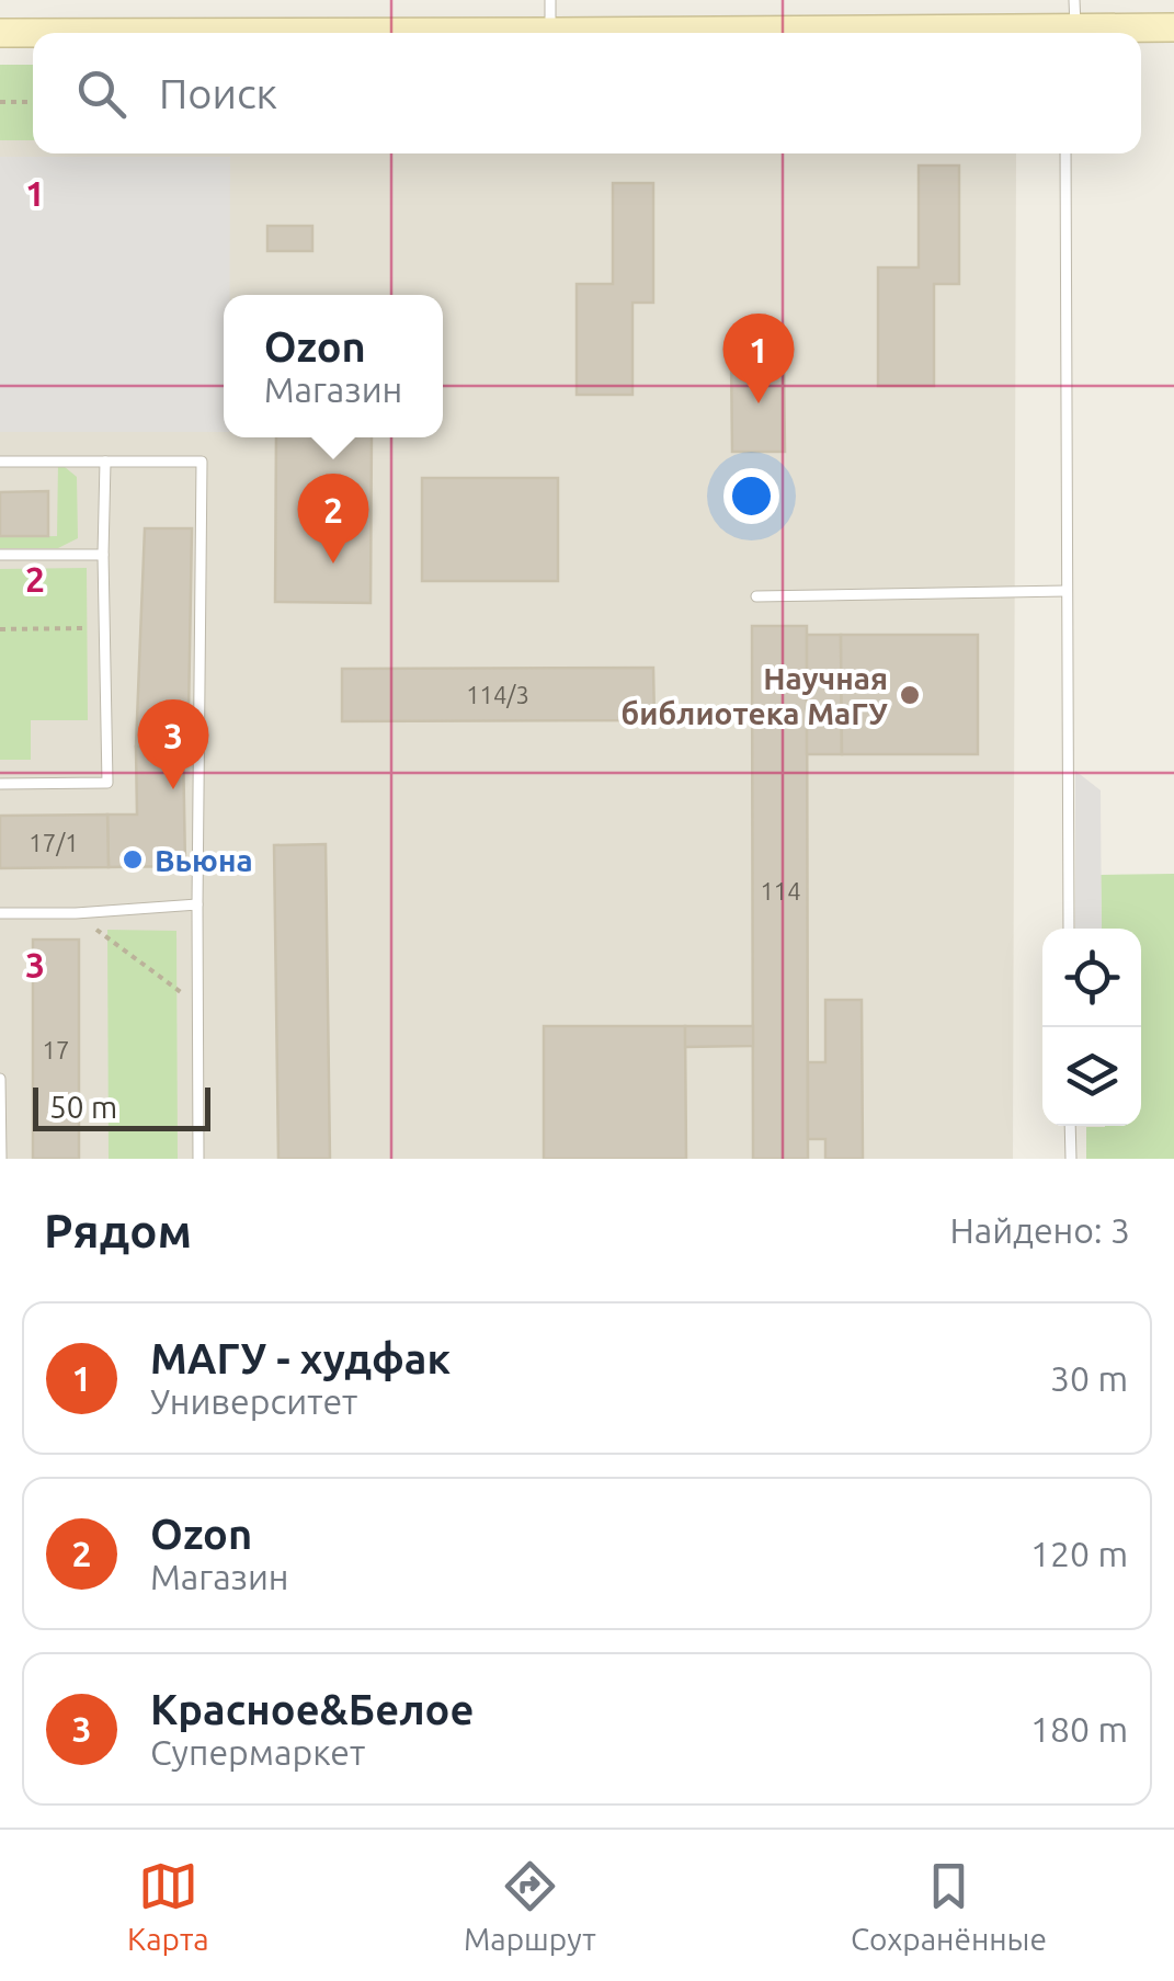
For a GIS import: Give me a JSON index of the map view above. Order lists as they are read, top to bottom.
{
  "places": ["Научная библиотека МаГУ", "Вьюна"],
  "house_numbers": [
    "114/3",
    "17/1",
    "114",
    "17"
  ],
  "scale_bar": "50 m",
  "page": {
    "search": "Поиск",
    "popup": ["Ozon", "Магазин"],
    "pins": ["1", "2", "3"],
    "scale": "50 m",
    "heading": ["Рядом", "Найдено: 3"],
    "list": [
      {
        "mark": "1",
        "name": "МАГУ - худфак",
        "note": "Университет",
        "value": "30 m"
      },
      {
        "mark": "2",
        "name": "Ozon",
        "note": "Магазин",
        "value": "120 m"
      },
      {
        "mark": "3",
        "name": "Красное&Белое",
        "note": "Супермаркет",
        "value": "180 m"
      }
    ],
    "nav": ["Карта", "Маршрут", "Сохранённые"]
  },
  "grid": {
    "rows": ["1", "2", "3"]
  }
}
